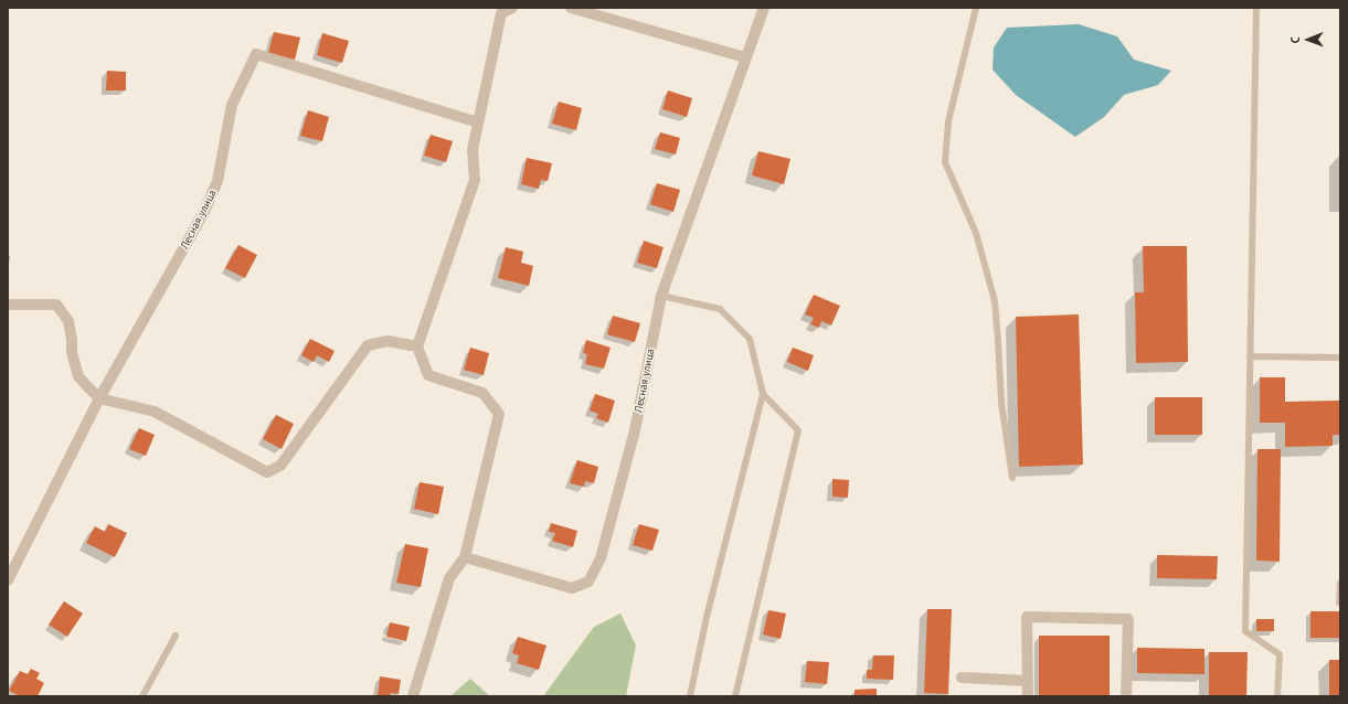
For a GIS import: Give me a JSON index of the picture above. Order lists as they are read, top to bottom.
{
  "streets": {
    "street": ["Лесная улица"]
  },
  "north": "left"
}
